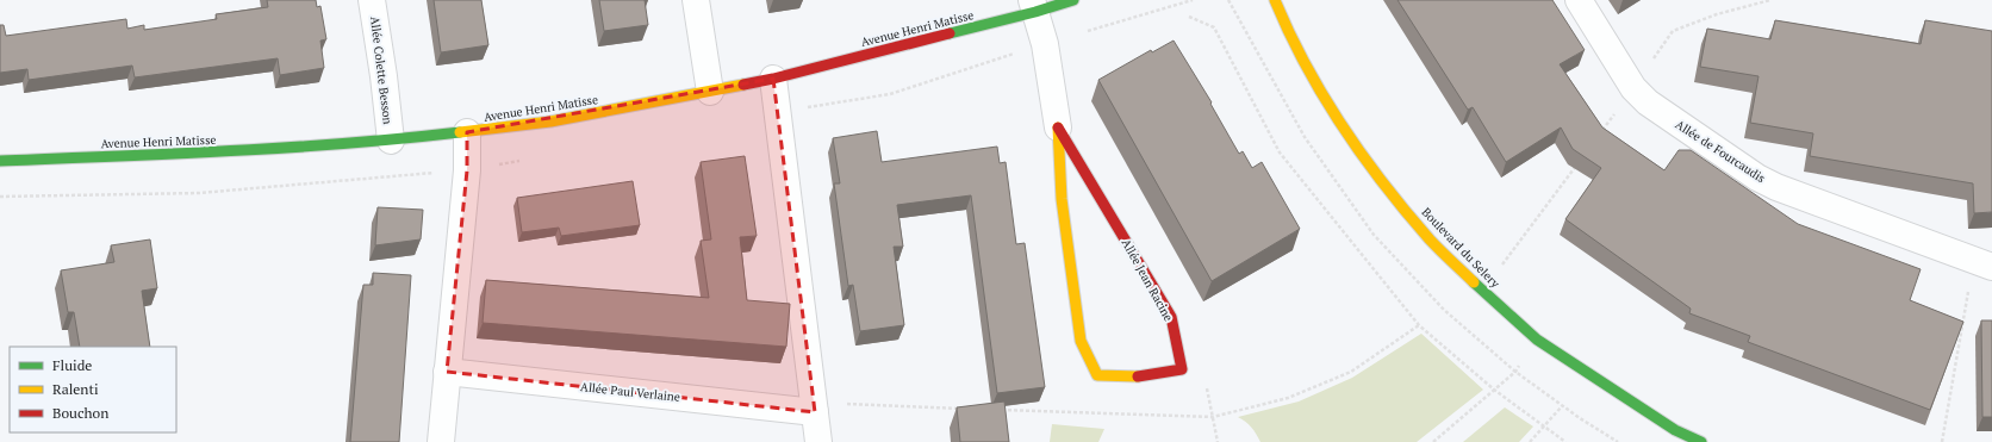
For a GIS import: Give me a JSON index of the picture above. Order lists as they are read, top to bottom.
{
  "streets": {
    "street": [
      "Avenue Henri Matisse",
      "Allée Colette Besson",
      "Allée de Fourcaudis",
      "Boulevard du Selery",
      "Allée Jean Racine",
      "Allée Paul Verlaine"
    ]
  },
  "crossings": [
    ["Avenue Henri Matisse", "Allée Colette Besson"],
    ["Avenue Henri Matisse", "Allée Jean Racine"]
  ],
  "legend": ["Fluide", "Ralenti", "Bouchon"]
}
